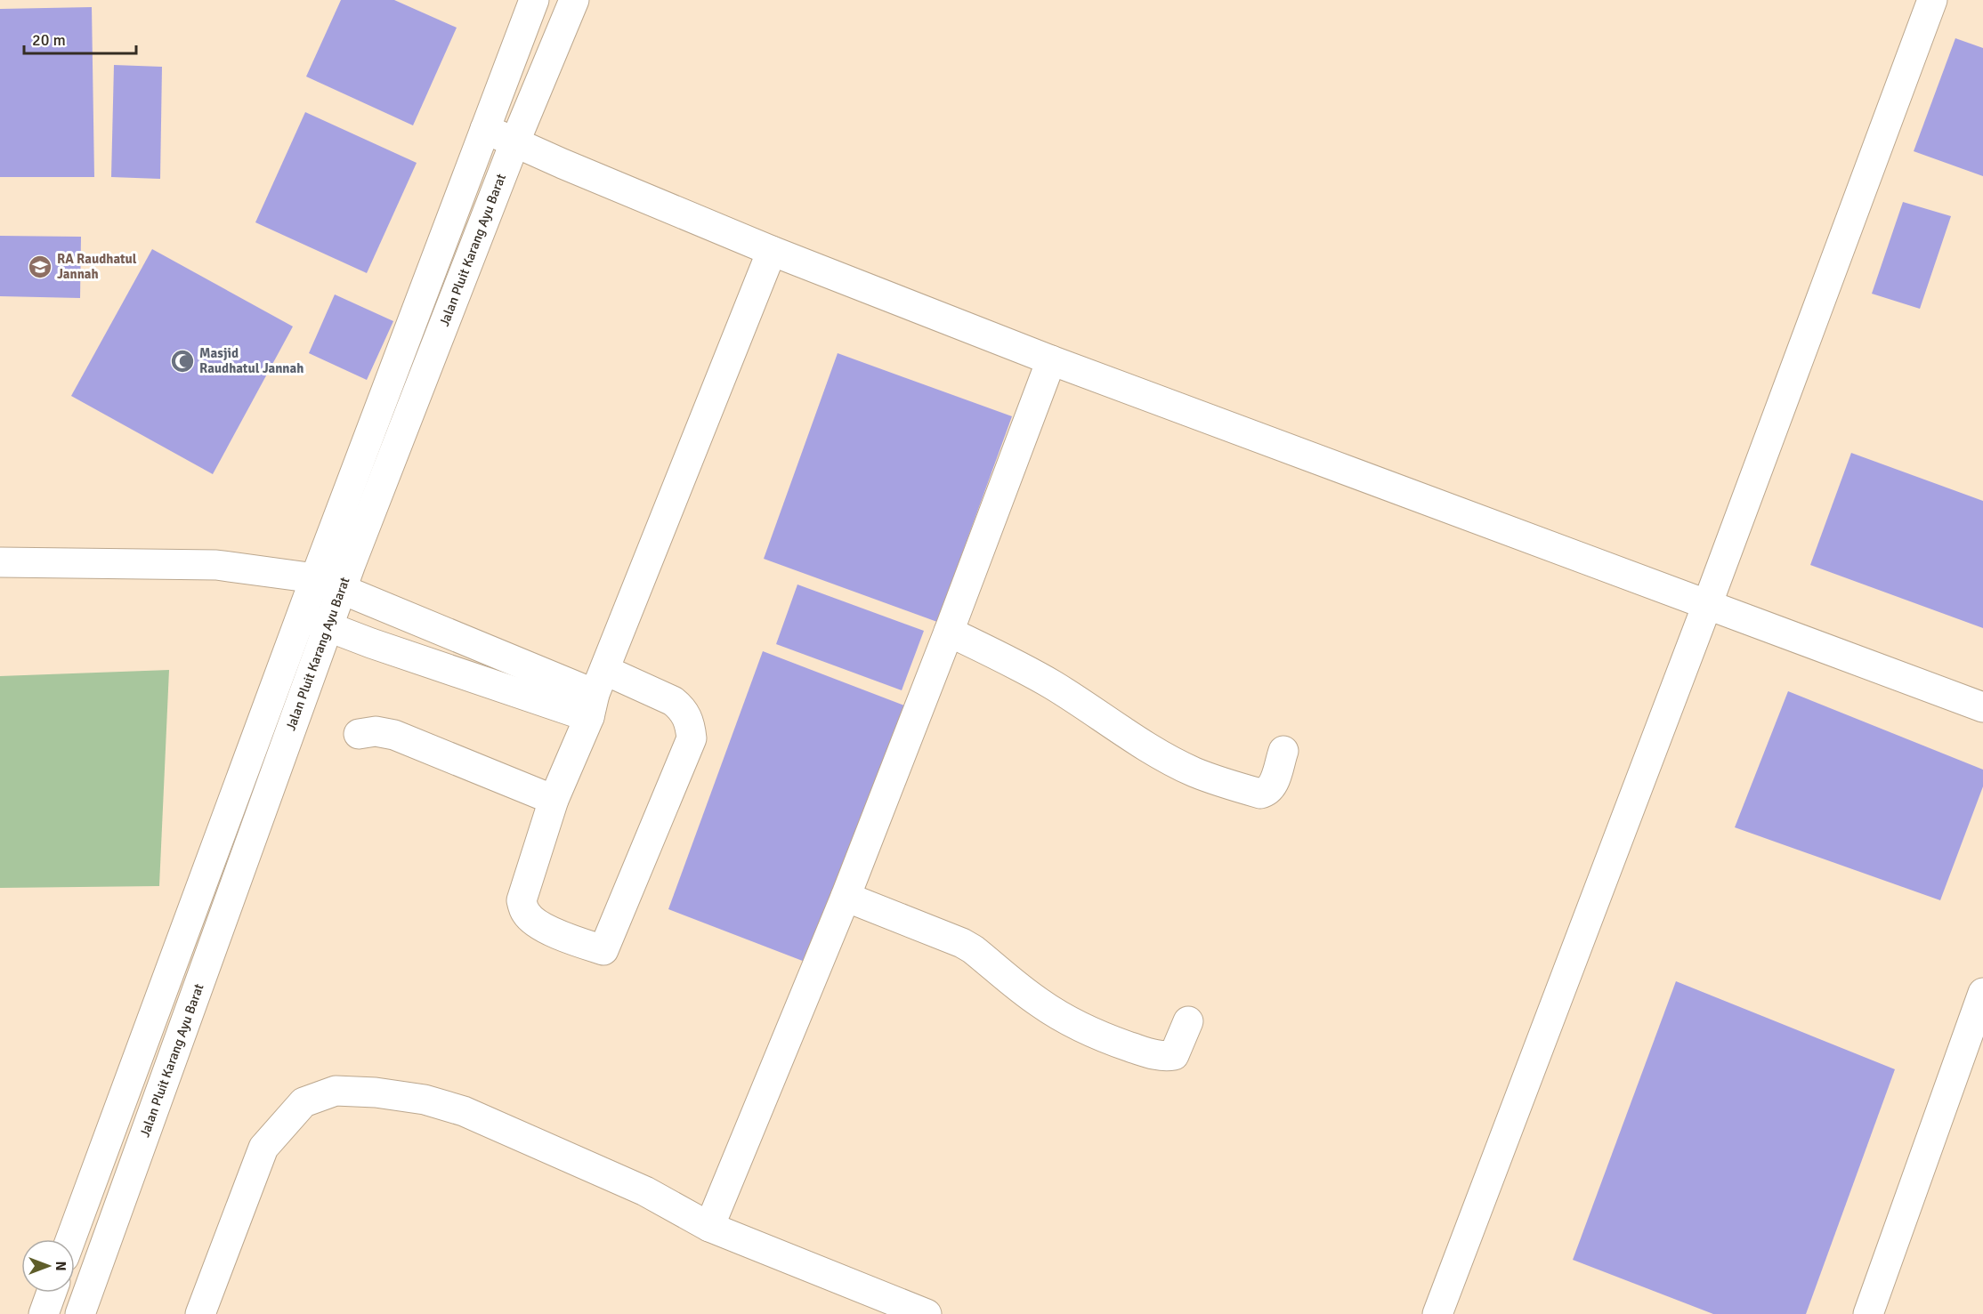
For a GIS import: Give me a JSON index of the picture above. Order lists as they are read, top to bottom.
{
  "streets": {
    "street": ["Jalan Pluit Karang Ayu Barat"]
  },
  "places": {
    "school or university": ["RA Raudhatul Jannah"],
    "mosque": ["Masjid Raudhatul Jannah"]
  },
  "scale_bar": "20 m",
  "north": "right"
}
